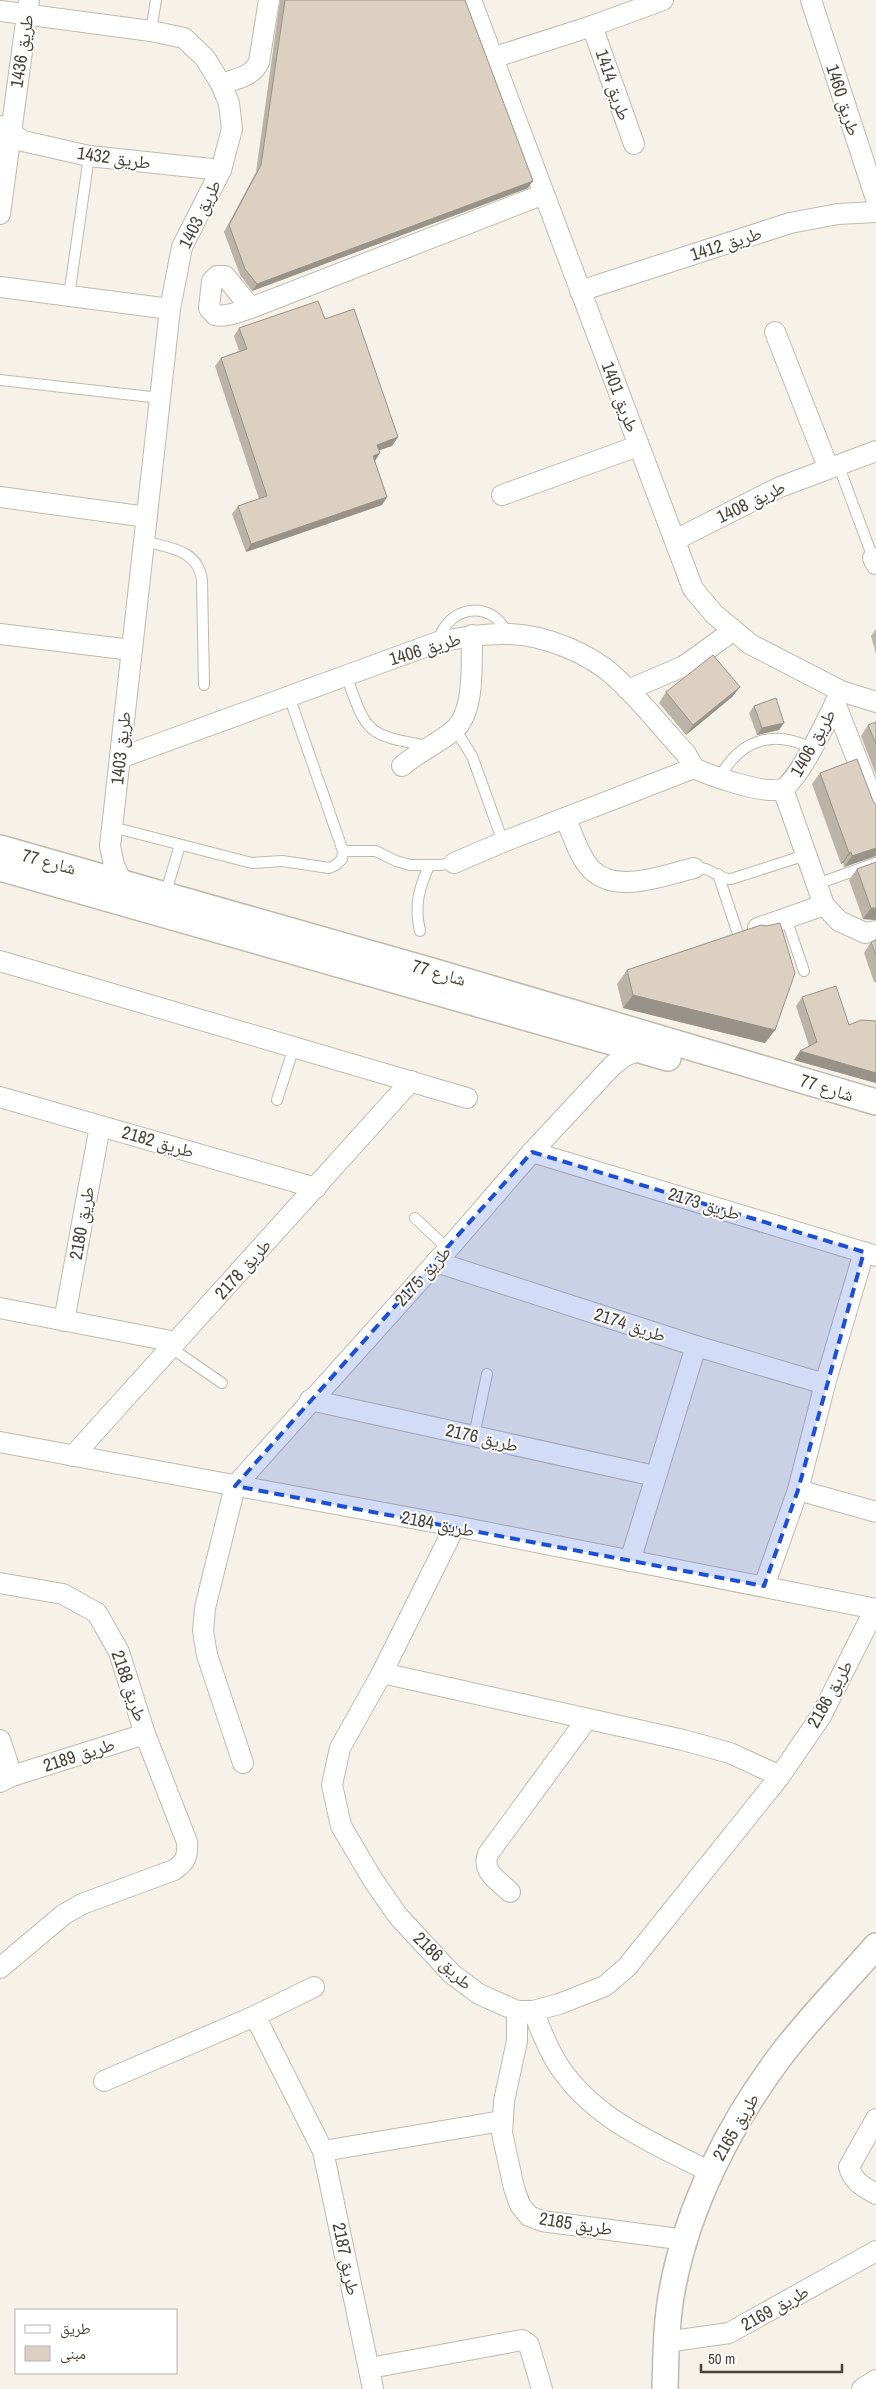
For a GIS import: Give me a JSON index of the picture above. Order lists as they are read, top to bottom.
{
  "streets": {
    "street": [
      "طريق 1436",
      "طريق 1414",
      "طريق 1460",
      "طريق 1432",
      "طريق 1403",
      "طريق 1412",
      "طريق 1401",
      "طريق 1408",
      "طريق 1406",
      "شارع 77",
      "طريق 2182",
      "طريق 2173",
      "طريق 2180",
      "طريق 2178",
      "طريق 2175",
      "طريق 2174",
      "طريق 2176",
      "طريق 2184",
      "طريق 2188",
      "طريق 2186",
      "طريق 2189",
      "طريق 2165",
      "طريق 2185",
      "طريق 2187",
      "طريق 2169"
    ]
  },
  "crossings": [
    ["طريق 1436", "طريق 1432"],
    ["طريق 1436", "طريق 1403"],
    ["طريق 1414", "طريق 1401"],
    ["طريق 1432", "طريق 1403"],
    ["طريق 1403", "طريق 1406"],
    ["طريق 1403", "شارع 77"],
    ["طريق 1412", "طريق 1401"],
    ["طريق 1401", "طريق 1408"],
    ["طريق 1401", "طريق 1406"],
    ["شارع 77", "طريق 2175"],
    ["طريق 2182", "طريق 2180"],
    ["طريق 2182", "طريق 2178"],
    ["طريق 2173", "طريق 2175"],
    ["طريق 2178", "طريق 2184"],
    ["طريق 2175", "طريق 2174"],
    ["طريق 2175", "طريق 2176"],
    ["طريق 2175", "طريق 2184"],
    ["طريق 2184", "طريق 2186"],
    ["طريق 2188", "طريق 2189"],
    ["طريق 2186", "طريق 2185"],
    ["طريق 2165", "طريق 2185"],
    ["طريق 2165", "طريق 2169"]
  ],
  "legend": ["طريق", "مبنى"],
  "scale_bar": "50 m"
}
